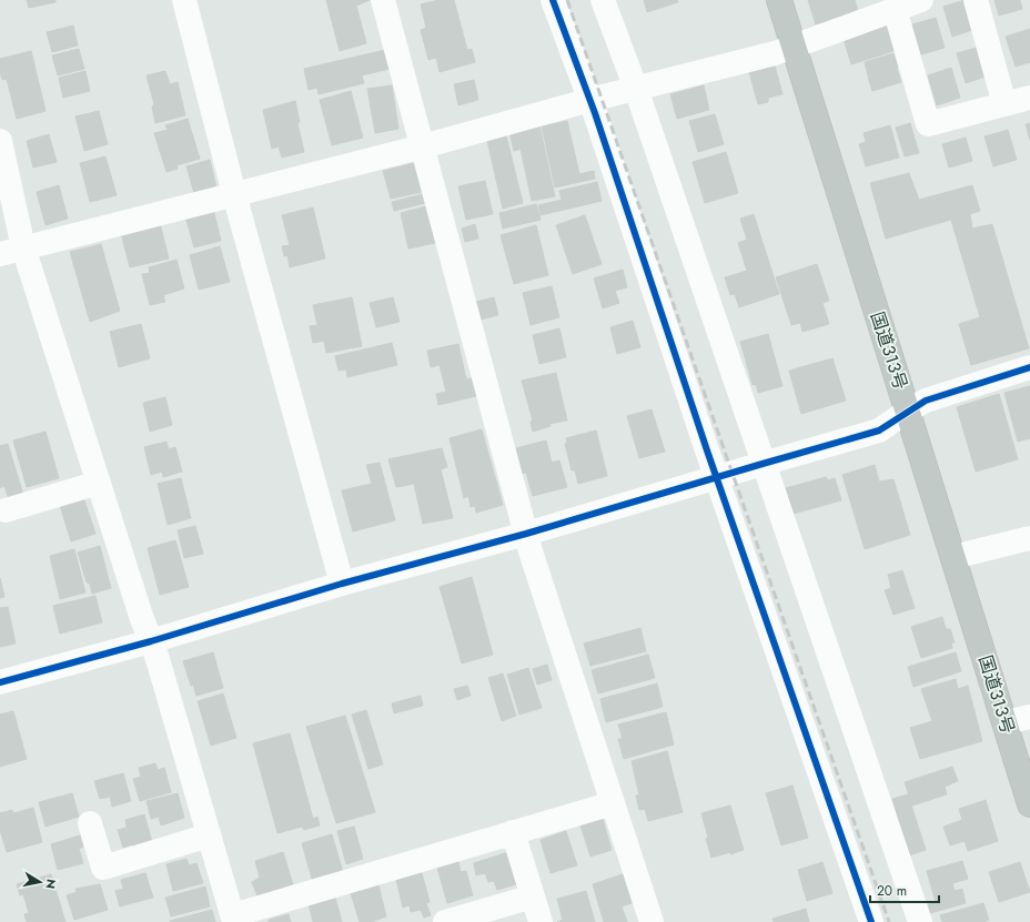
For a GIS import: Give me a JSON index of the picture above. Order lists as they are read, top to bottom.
{
  "streets": {
    "highway": ["国道313号"]
  },
  "scale_bar": "20 m",
  "north": "right"
}
